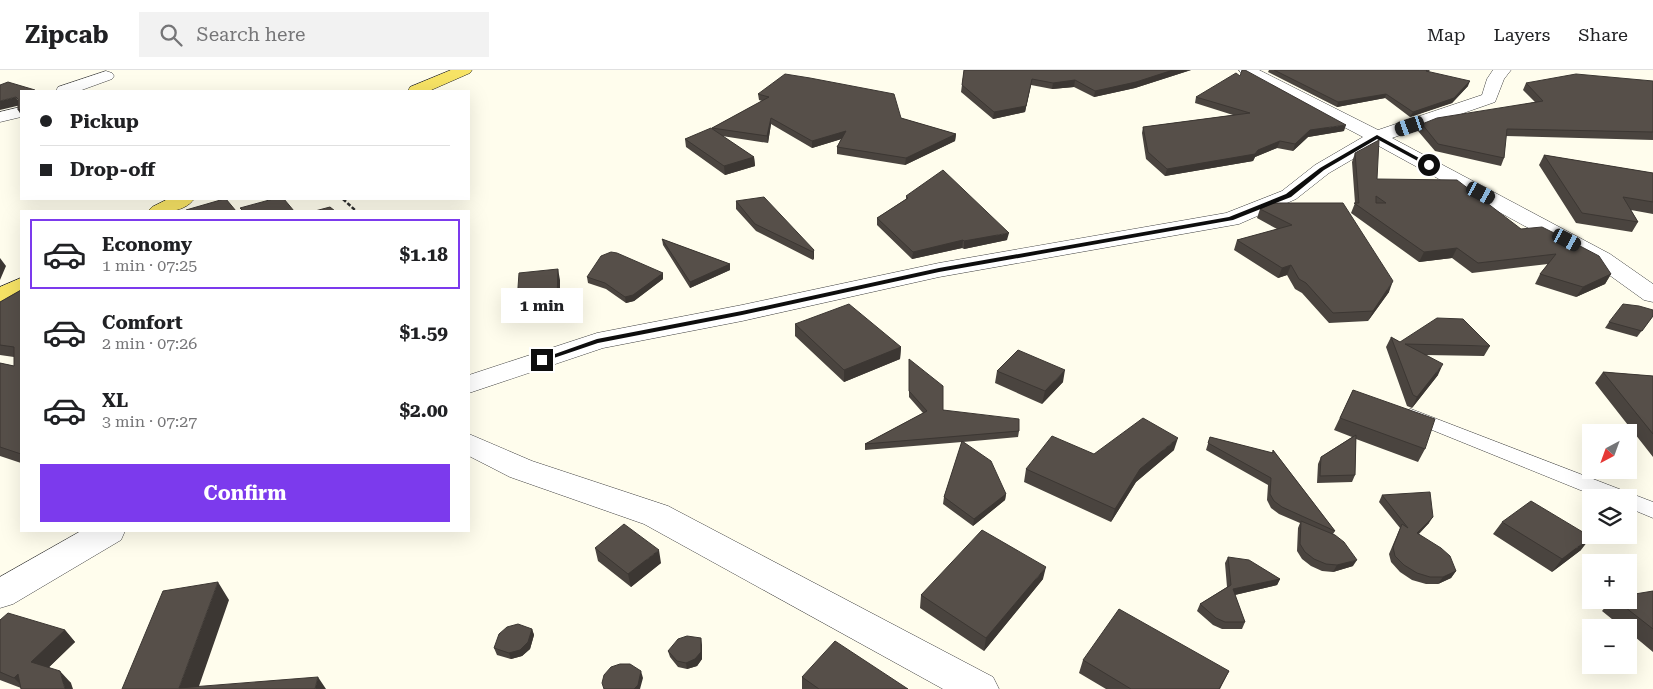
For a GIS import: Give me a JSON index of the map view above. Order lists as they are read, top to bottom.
{
  "north": "bottom left",
  "page": {
    "header": "Zipcab",
    "search": "Search here",
    "nav": ["Map", "Layers", "Share"],
    "banner": ["Pickup", "Drop-off"],
    "list": [
      {
        "name": "Economy",
        "note": "1 min · 07:25",
        "value": "$1.18"
      },
      {
        "name": "Comfort",
        "note": "2 min · 07:26",
        "value": "$1.59"
      },
      {
        "name": "XL",
        "note": "3 min · 07:27",
        "value": "$2.00"
      }
    ],
    "bubble": "1 min",
    "map_buttons": ["+", "−"],
    "buttons": "Confirm"
  }
}
